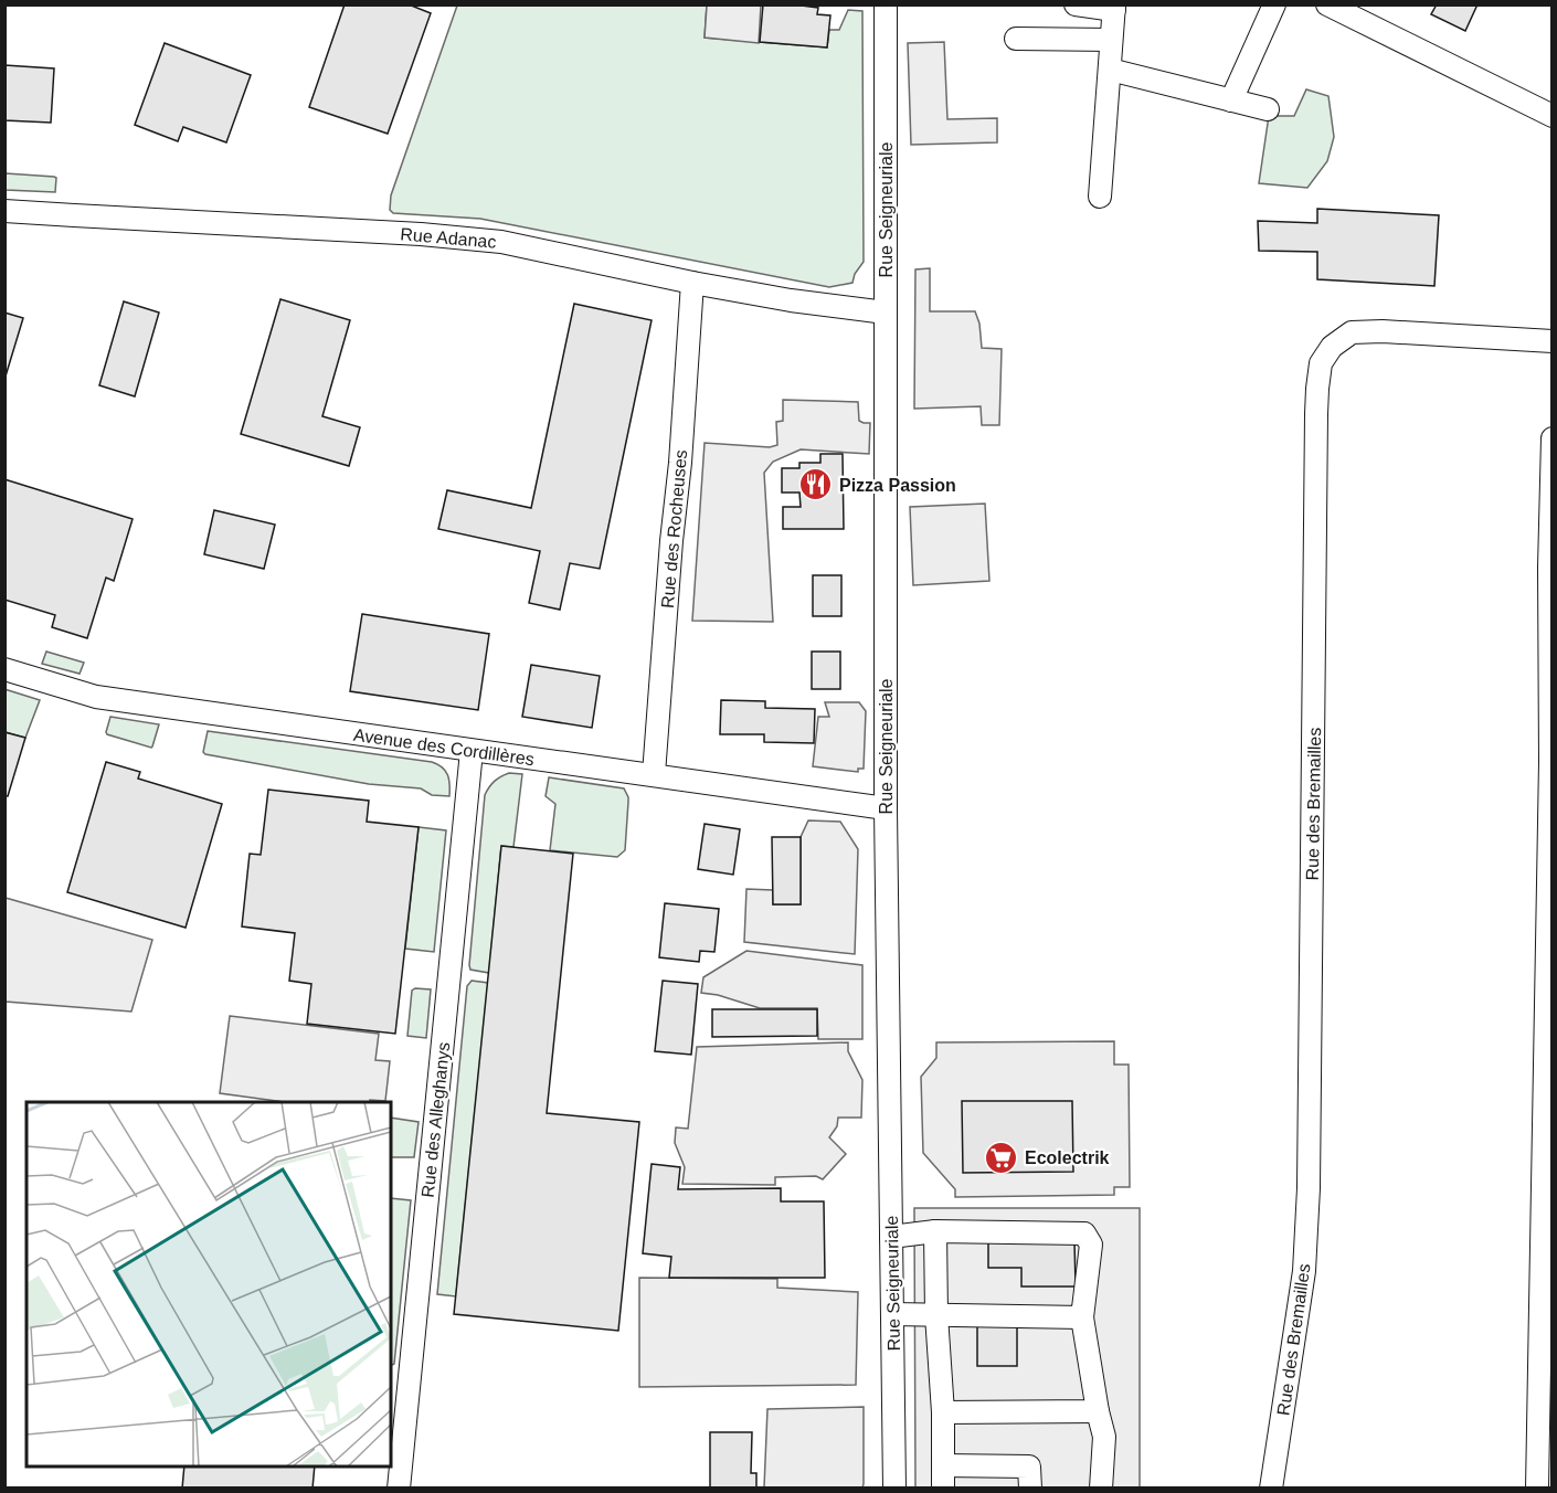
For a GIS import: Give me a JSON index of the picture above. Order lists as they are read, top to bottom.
{
  "streets": {
    "street": [
      "Rue Seigneuriale",
      "Rue Adanac",
      "Rue des Rocheuses",
      "Avenue des Cordillères",
      "Rue des Bremailles",
      "Rue des Alleghanys"
    ]
  },
  "crossings": [
    ["Rue Seigneuriale", "Rue Adanac"],
    ["Rue Seigneuriale", "Avenue des Cordillères"],
    ["Rue Adanac", "Rue des Rocheuses"],
    ["Rue des Rocheuses", "Avenue des Cordillères"],
    ["Avenue des Cordillères", "Rue des Alleghanys"]
  ],
  "places": {
    "restaurant": ["Pizza Passion"],
    "supermarket": ["Ecolectrik"]
  }
}
